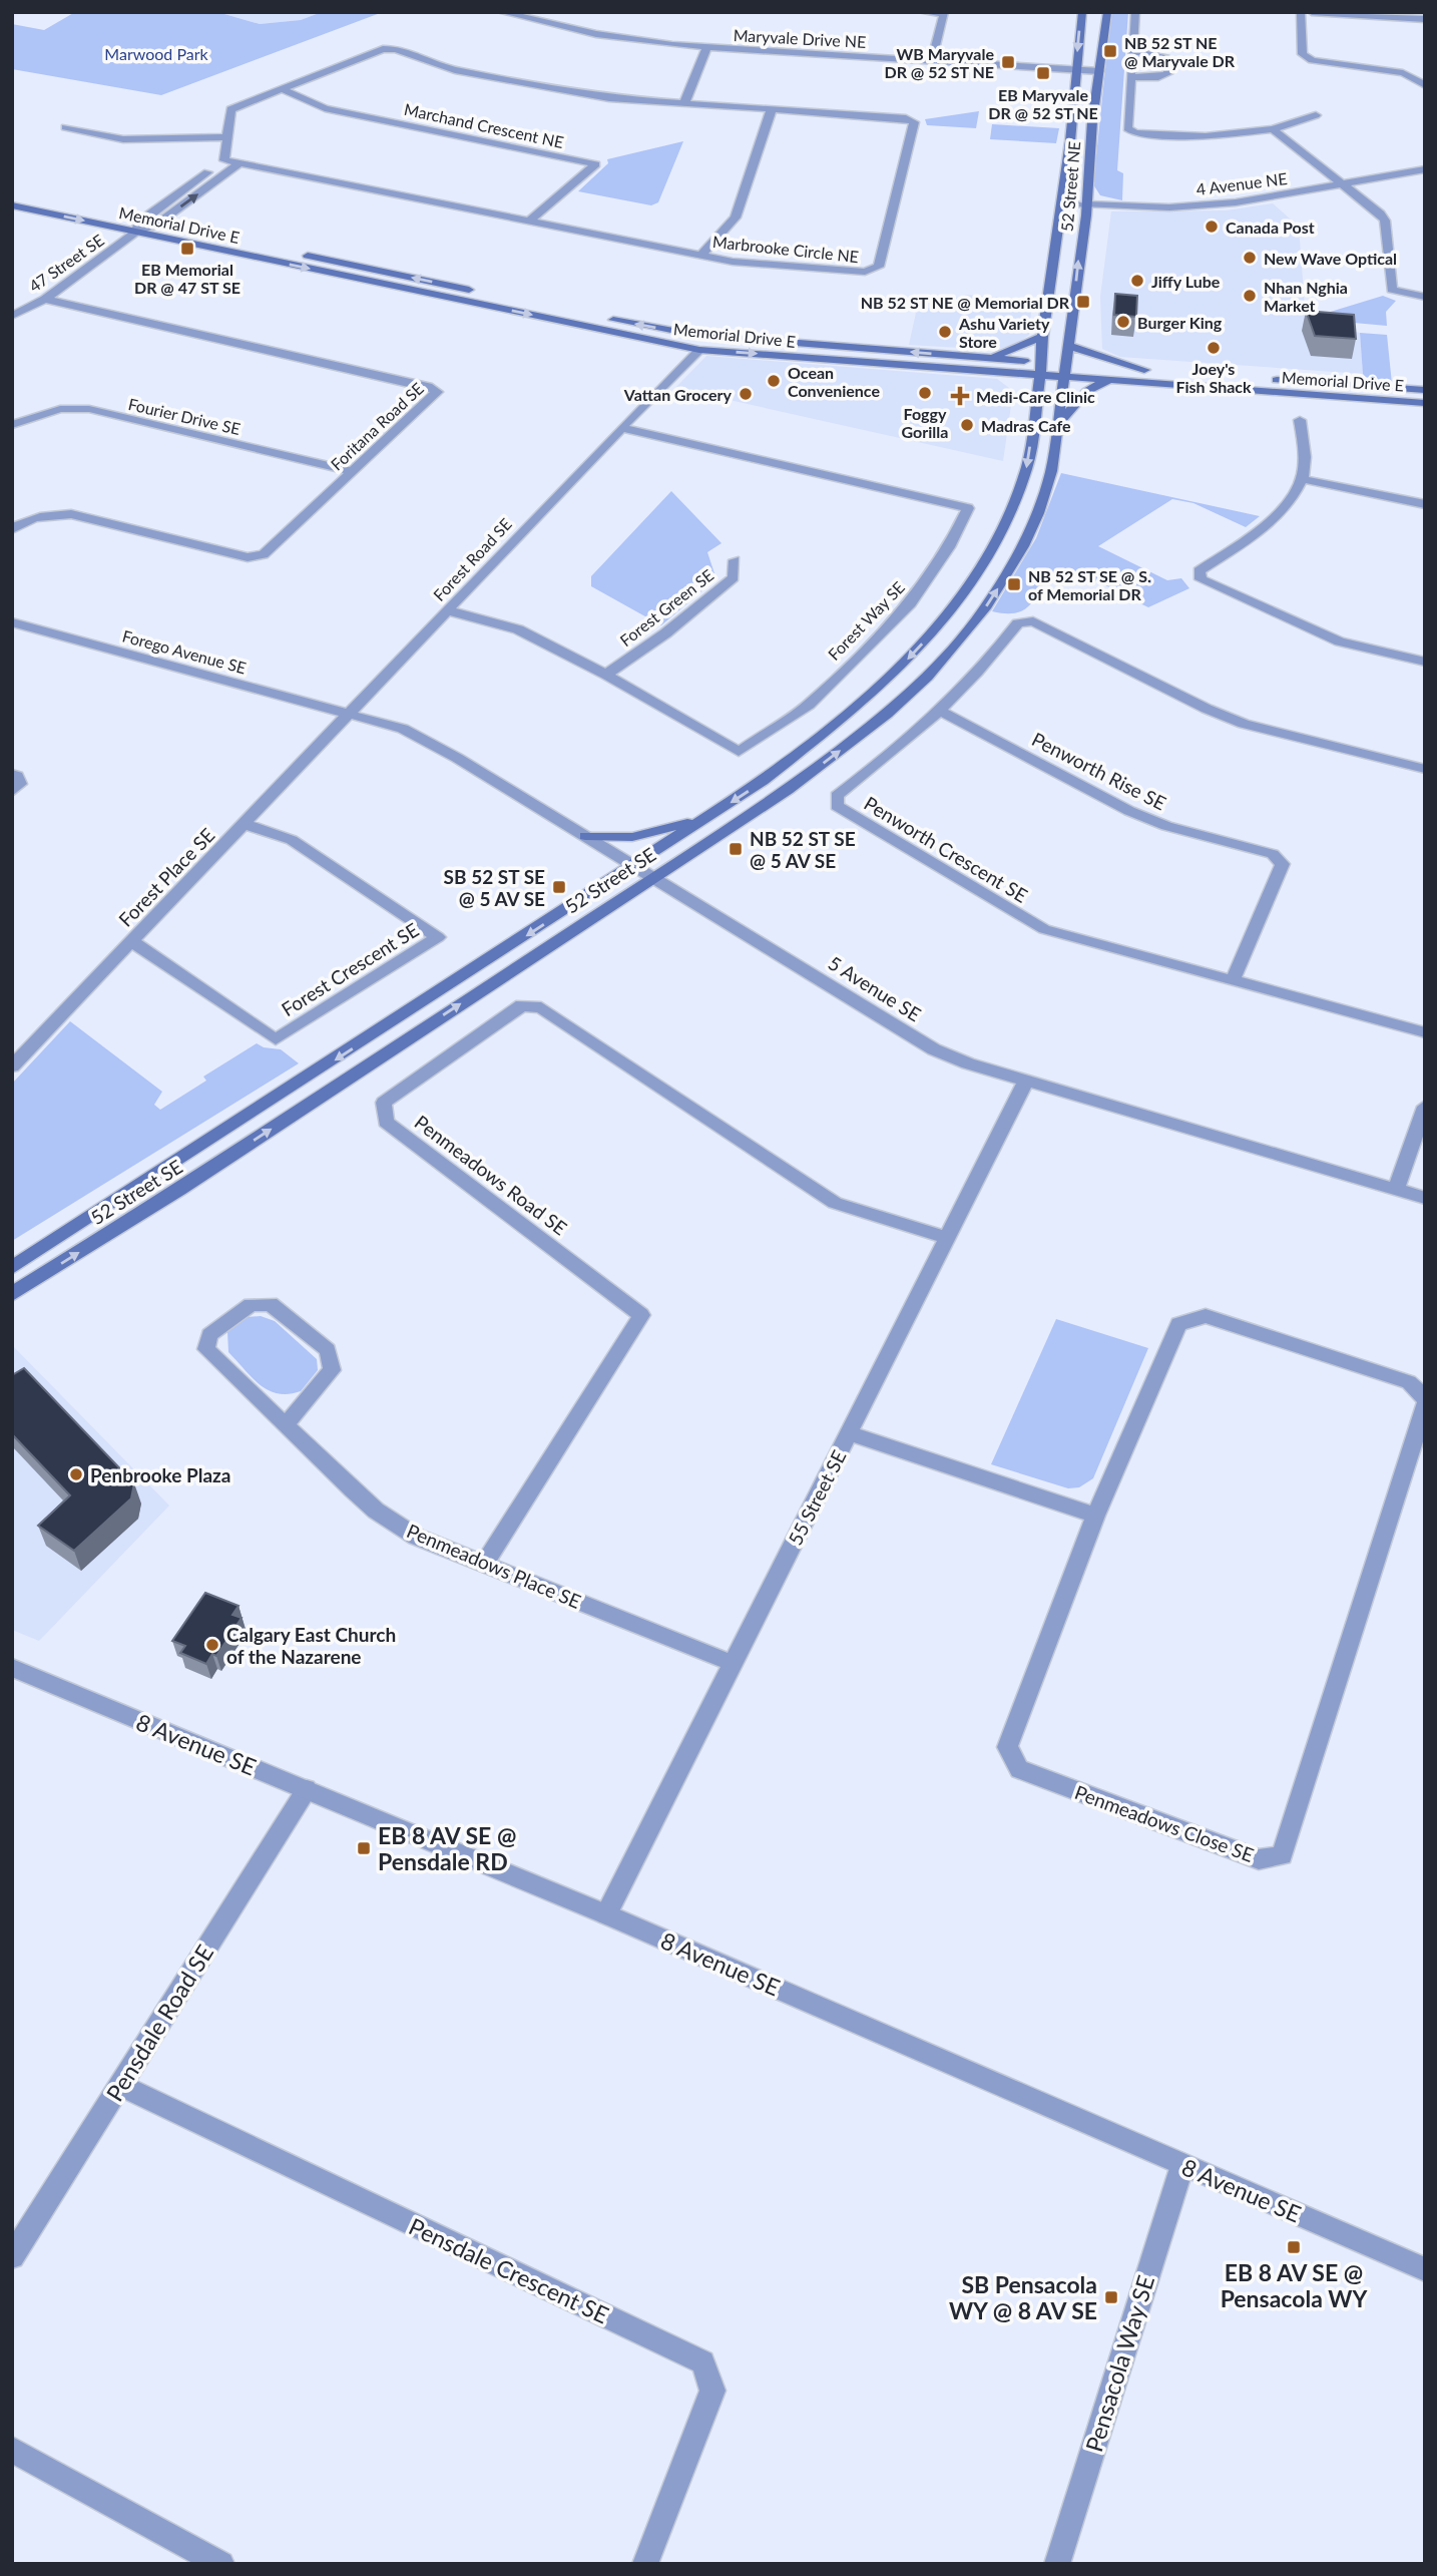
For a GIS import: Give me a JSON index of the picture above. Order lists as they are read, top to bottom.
{
  "streets": {
    "main road": ["52 Street NE", "Memorial Drive E", "52 Street SE"],
    "street": [
      "Maryvale Drive NE",
      "Marchand Crescent NE",
      "4 Avenue NE",
      "Marbrooke Circle NE",
      "47 Street SE",
      "Fourier Drive SE",
      "Foritana Road SE",
      "Forest Road SE",
      "Forest Green SE",
      "Forest Way SE",
      "Forego Avenue SE",
      "Penworth Rise SE",
      "Penworth Crescent SE",
      "Forest Place SE",
      "Forest Crescent SE",
      "5 Avenue SE",
      "Penmeadows Road SE",
      "55 Street SE",
      "Penmeadows Place SE",
      "8 Avenue SE",
      "Penmeadows Close SE",
      "Pensdale Road SE",
      "Pensdale Crescent SE",
      "Pensacola Way SE"
    ]
  },
  "crossings": [
    ["Maryvale Drive NE", "52 Street NE"],
    ["Marchand Crescent NE", "Marbrooke Circle NE"],
    ["4 Avenue NE", "52 Street NE"],
    ["52 Street NE", "Memorial Drive E"],
    ["52 Street NE", "52 Street SE"],
    ["Memorial Drive E", "47 Street SE"],
    ["Memorial Drive E", "Forest Road SE"],
    ["Memorial Drive E", "52 Street SE"],
    ["Marbrooke Circle NE", "47 Street SE"],
    ["47 Street SE", "Foritana Road SE"],
    ["Fourier Drive SE", "Foritana Road SE"],
    ["Forest Road SE", "Forest Way SE"],
    ["Forest Road SE", "Forego Avenue SE"],
    ["Forest Road SE", "Forest Place SE"],
    ["Forest Road SE", "5 Avenue SE"],
    ["Forest Green SE", "Forest Way SE"],
    ["Forego Avenue SE", "Forest Place SE"],
    ["Forego Avenue SE", "5 Avenue SE"],
    ["Penworth Rise SE", "Penworth Crescent SE"],
    ["Forest Place SE", "Forest Crescent SE"],
    ["Forest Place SE", "5 Avenue SE"],
    ["52 Street SE", "5 Avenue SE"],
    ["5 Avenue SE", "55 Street SE"],
    ["Penmeadows Road SE", "55 Street SE"],
    ["Penmeadows Road SE", "Penmeadows Place SE"],
    ["55 Street SE", "Penmeadows Place SE"],
    ["55 Street SE", "8 Avenue SE"],
    ["8 Avenue SE", "Pensdale Road SE"],
    ["8 Avenue SE", "Pensacola Way SE"],
    ["Pensdale Road SE", "Pensdale Crescent SE"]
  ],
  "parks": ["Marwood Park"],
  "places": {
    "transit": [
      "NB 52 ST NE @ Maryvale DR",
      "WB Maryvale DR @ 52 ST NE",
      "EB Maryvale DR @ 52 ST NE",
      "EB Memorial DR @ 47 ST SE",
      "NB 52 ST NE @ Memorial DR",
      "NB 52 ST SE @ S. of Memorial DR",
      "NB 52 ST SE @ 5 AV SE",
      "SB 52 ST SE @ 5 AV SE",
      "EB 8 AV SE @ Pensdale RD",
      "EB 8 AV SE @ Pensacola WY",
      "SB Pensacola WY @ 8 AV SE"
    ],
    "other": [
      "Canada Post",
      "New Wave Optical",
      "Jiffy Lube",
      "Nhan Nghia Market",
      "Burger King",
      "Ashu Variety Store",
      "Joey's Fish Shack",
      "Ocean Convenience",
      "Foggy Gorilla",
      "Vattan Grocery",
      "Madras Cafe",
      "Penbrooke Plaza",
      "Calgary East Church of the Nazarene"
    ],
    "health": ["Medi-Care Clinic"]
  }
}
